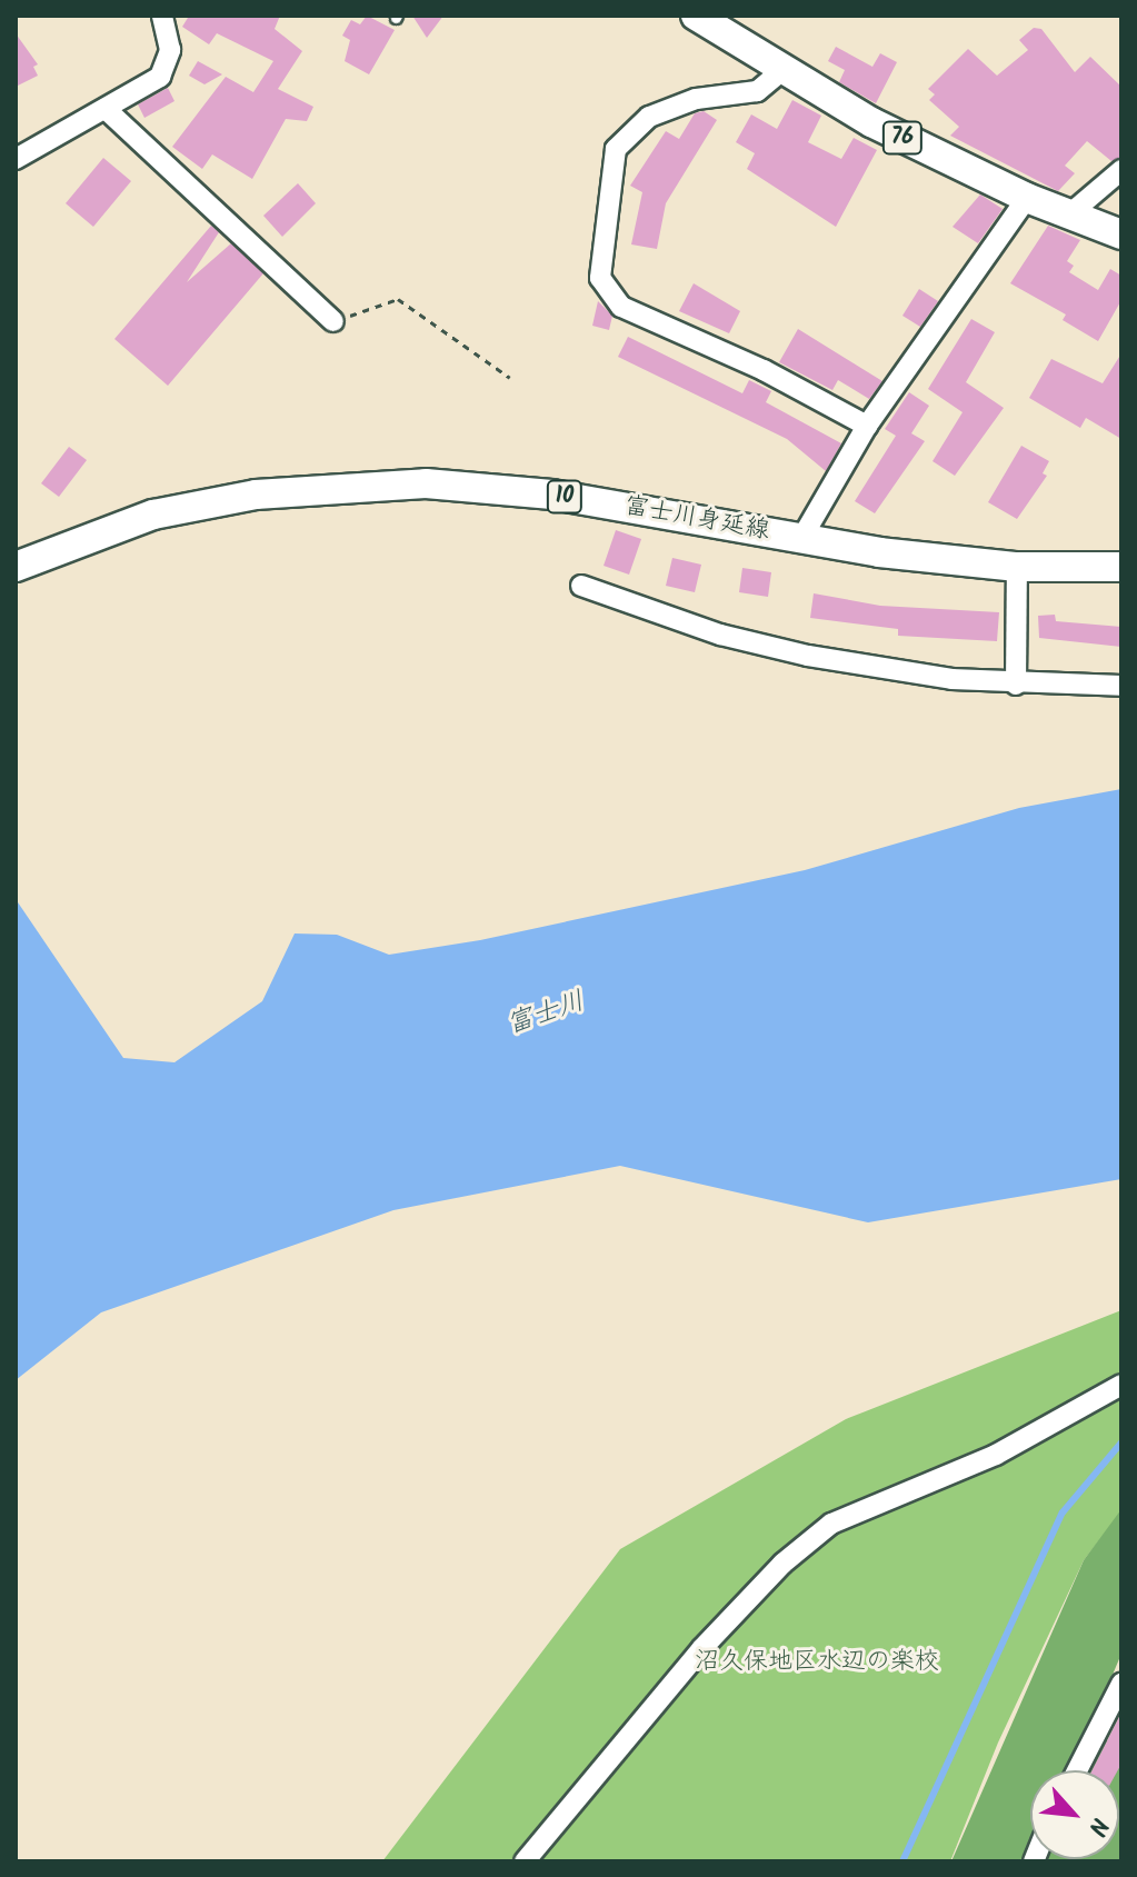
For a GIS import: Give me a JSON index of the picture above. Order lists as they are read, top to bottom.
{
  "streets": {
    "main road": ["76", "10", "富士川身延線"]
  },
  "water": ["富士川"],
  "parks": ["沼久保地区水辺の楽校"],
  "north": "bottom right"
}
